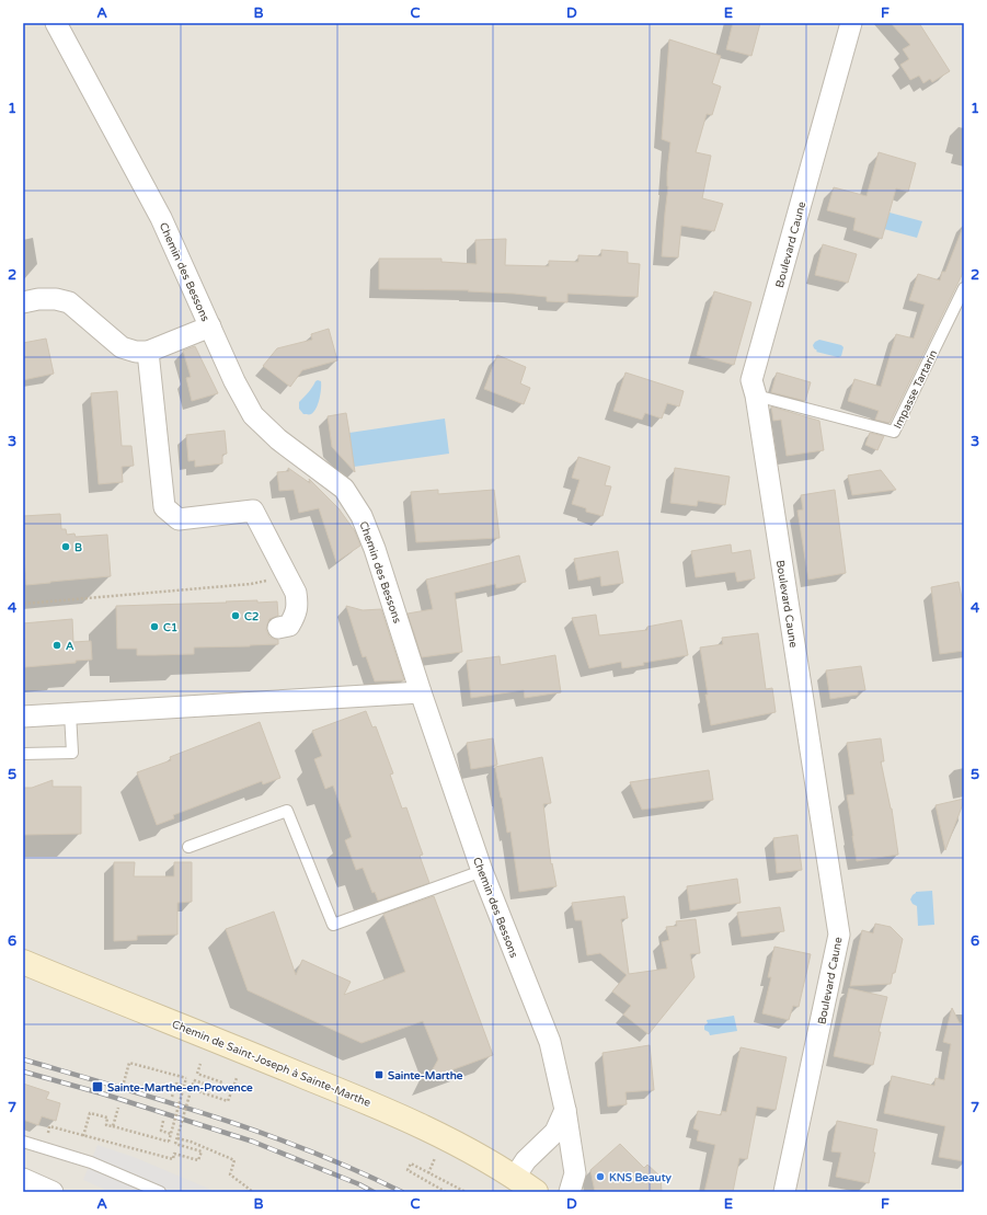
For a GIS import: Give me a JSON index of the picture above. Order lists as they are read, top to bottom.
{
  "streets": {
    "main road": ["Chemin de Saint-Joseph à Sainte-Marthe"],
    "street": ["Boulevard Caune", "Chemin des Bessons"],
    "lane": ["Impasse Tartarin"]
  },
  "crossings": [
    ["Boulevard Caune", "Impasse Tartarin"]
  ],
  "places": {
    "other": [
      "B",
      "C2",
      "C1",
      "A",
      "KNS Beauty"
    ],
    "transit": ["Sainte-Marthe", "Sainte-Marthe-en-Provence"]
  },
  "grid": {
    "columns": [
      "A",
      "B",
      "C",
      "D",
      "E",
      "F"
    ],
    "rows": [
      "1",
      "2",
      "3",
      "4",
      "5",
      "6",
      "7"
    ]
  }
}
